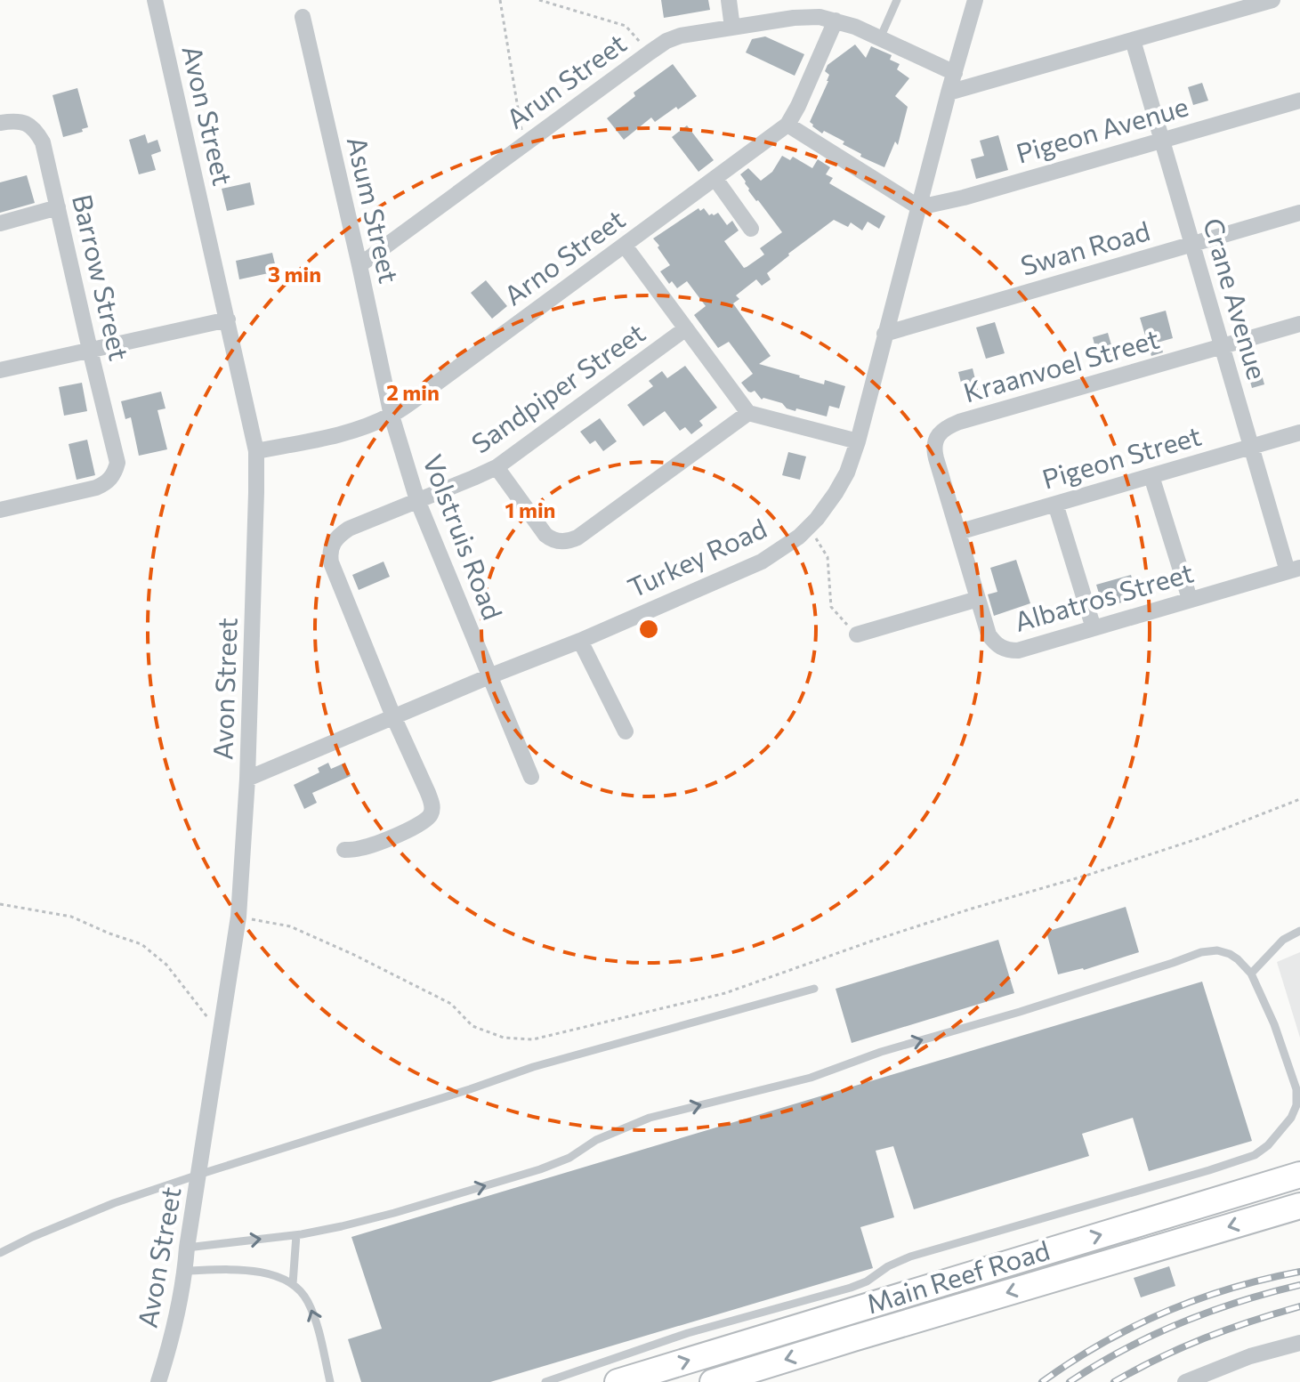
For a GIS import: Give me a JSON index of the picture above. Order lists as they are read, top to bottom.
{
  "streets": {
    "main road": ["Main Reef Road"],
    "street": [
      "Arun Street",
      "Avon Street",
      "Pigeon Avenue",
      "Asum Street",
      "Swan Road",
      "Arno Street",
      "Barrow Street",
      "Crane Avenue",
      "Kraanvoel Street",
      "Sandpiper Street",
      "Pigeon Street",
      "Volstruis Road",
      "Turkey Road",
      "Albatros Street"
    ]
  },
  "crossings": [
    ["Arun Street", "Asum Street"],
    ["Arun Street", "Arno Street"],
    ["Arun Street", "Turkey Road"],
    ["Avon Street", "Arno Street"],
    ["Avon Street", "Turkey Road"],
    ["Pigeon Avenue", "Crane Avenue"],
    ["Pigeon Avenue", "Turkey Road"],
    ["Asum Street", "Arno Street"],
    ["Asum Street", "Volstruis Road"],
    ["Swan Road", "Crane Avenue"],
    ["Swan Road", "Turkey Road"],
    ["Arno Street", "Volstruis Road"],
    ["Crane Avenue", "Kraanvoel Street"],
    ["Crane Avenue", "Pigeon Street"],
    ["Crane Avenue", "Albatros Street"],
    ["Kraanvoel Street", "Pigeon Street"],
    ["Kraanvoel Street", "Albatros Street"],
    ["Sandpiper Street", "Volstruis Road"],
    ["Sandpiper Street", "Turkey Road"],
    ["Pigeon Street", "Albatros Street"],
    ["Volstruis Road", "Turkey Road"]
  ],
  "rings": ["3 min", "2 min", "1 min"]
}
